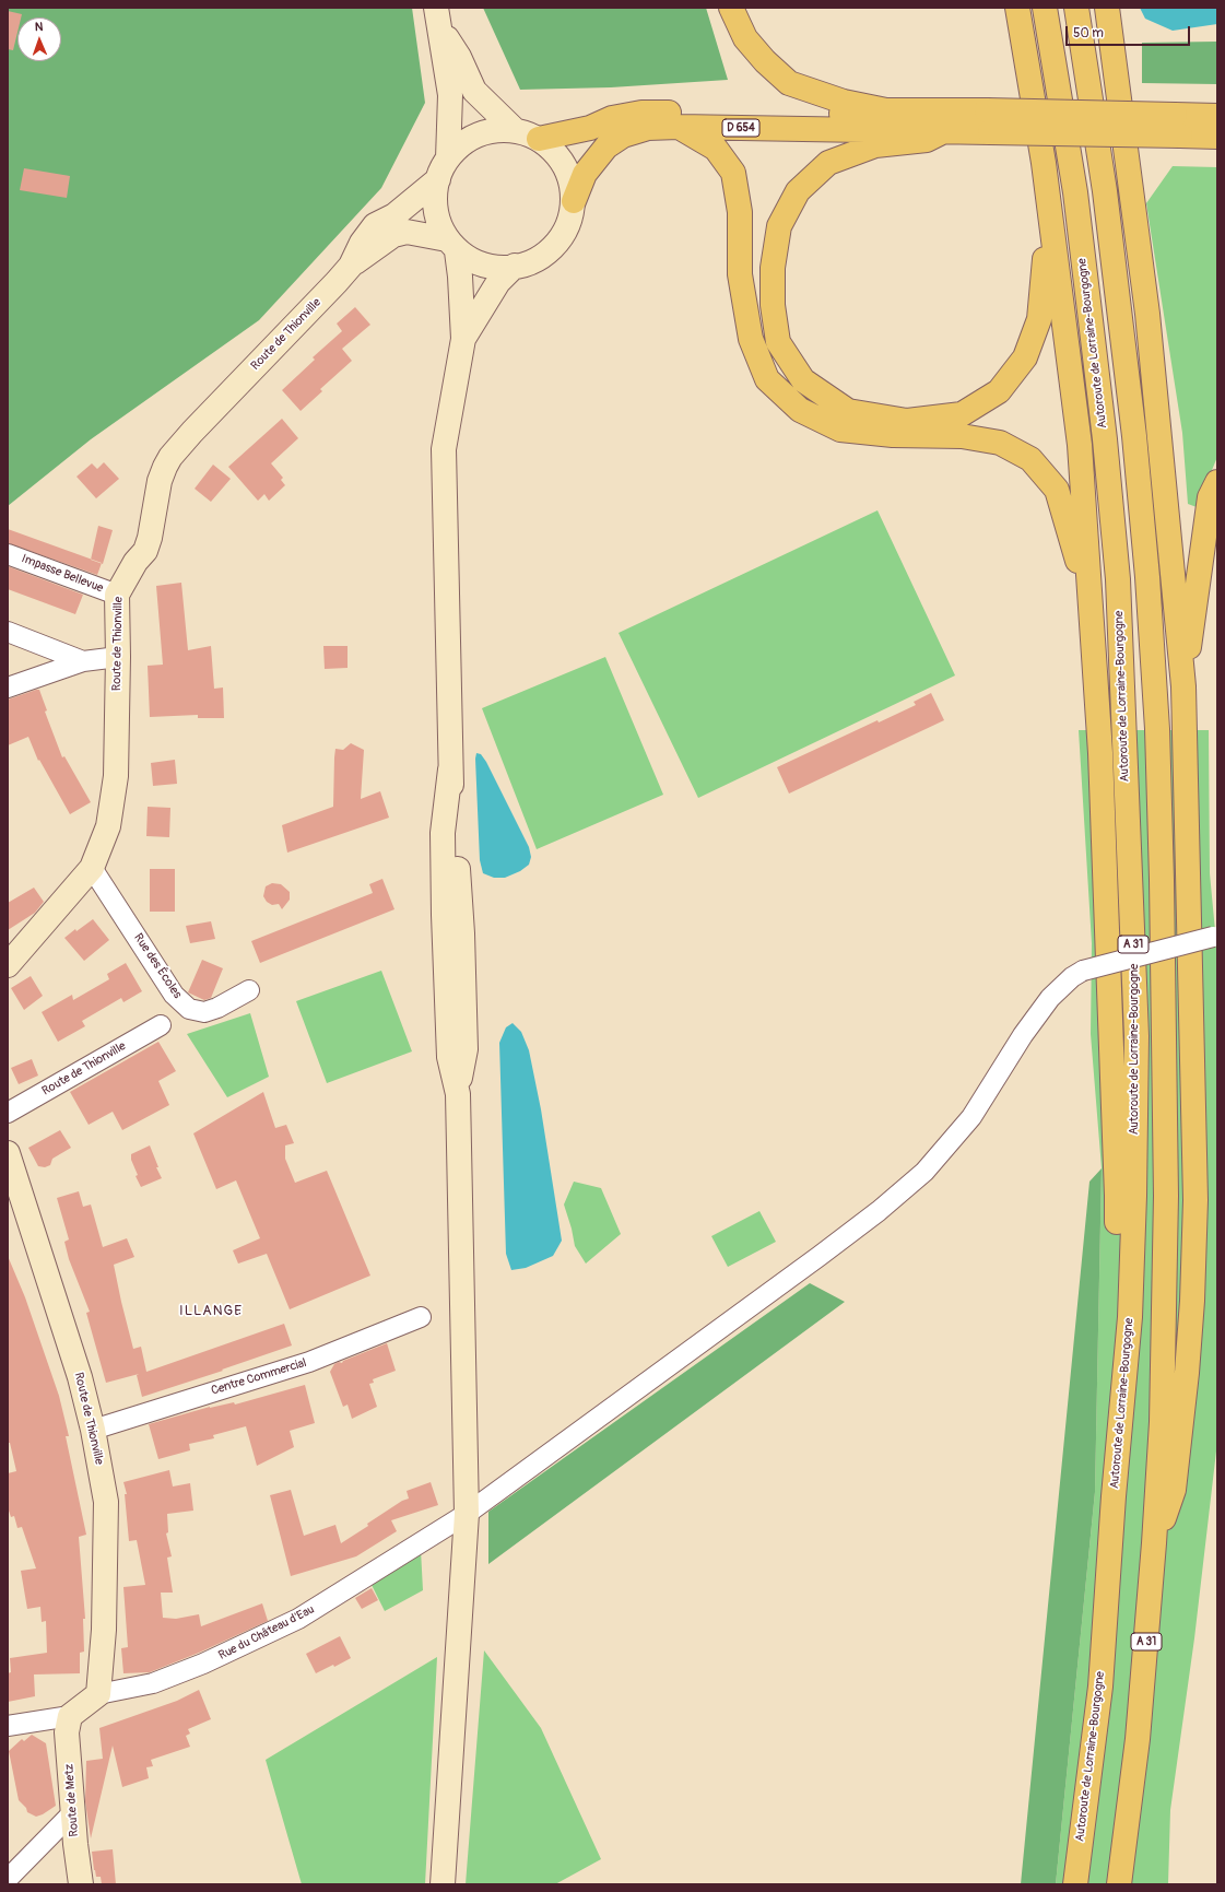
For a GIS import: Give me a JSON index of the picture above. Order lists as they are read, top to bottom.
{
  "streets": {
    "highway": ["D 654", "Autoroute de Lorraine-Bourgogne", "A 31"],
    "main road": ["Route de Thionville", "Route de Metz"],
    "street": [
      "Impasse Bellevue",
      "Rue des Écoles",
      "Centre Commercial",
      "Rue du Château d'Eau"
    ]
  },
  "crossings": [
    ["D 654", "Route de Thionville"],
    ["Route de Thionville", "Impasse Bellevue"],
    ["Route de Thionville", "Rue des Écoles"],
    ["Route de Thionville", "Centre Commercial"],
    ["Route de Thionville", "Rue du Château d'Eau"]
  ],
  "districts": ["ILLANGE"],
  "scale_bar": "50 m",
  "north": "top"
}
